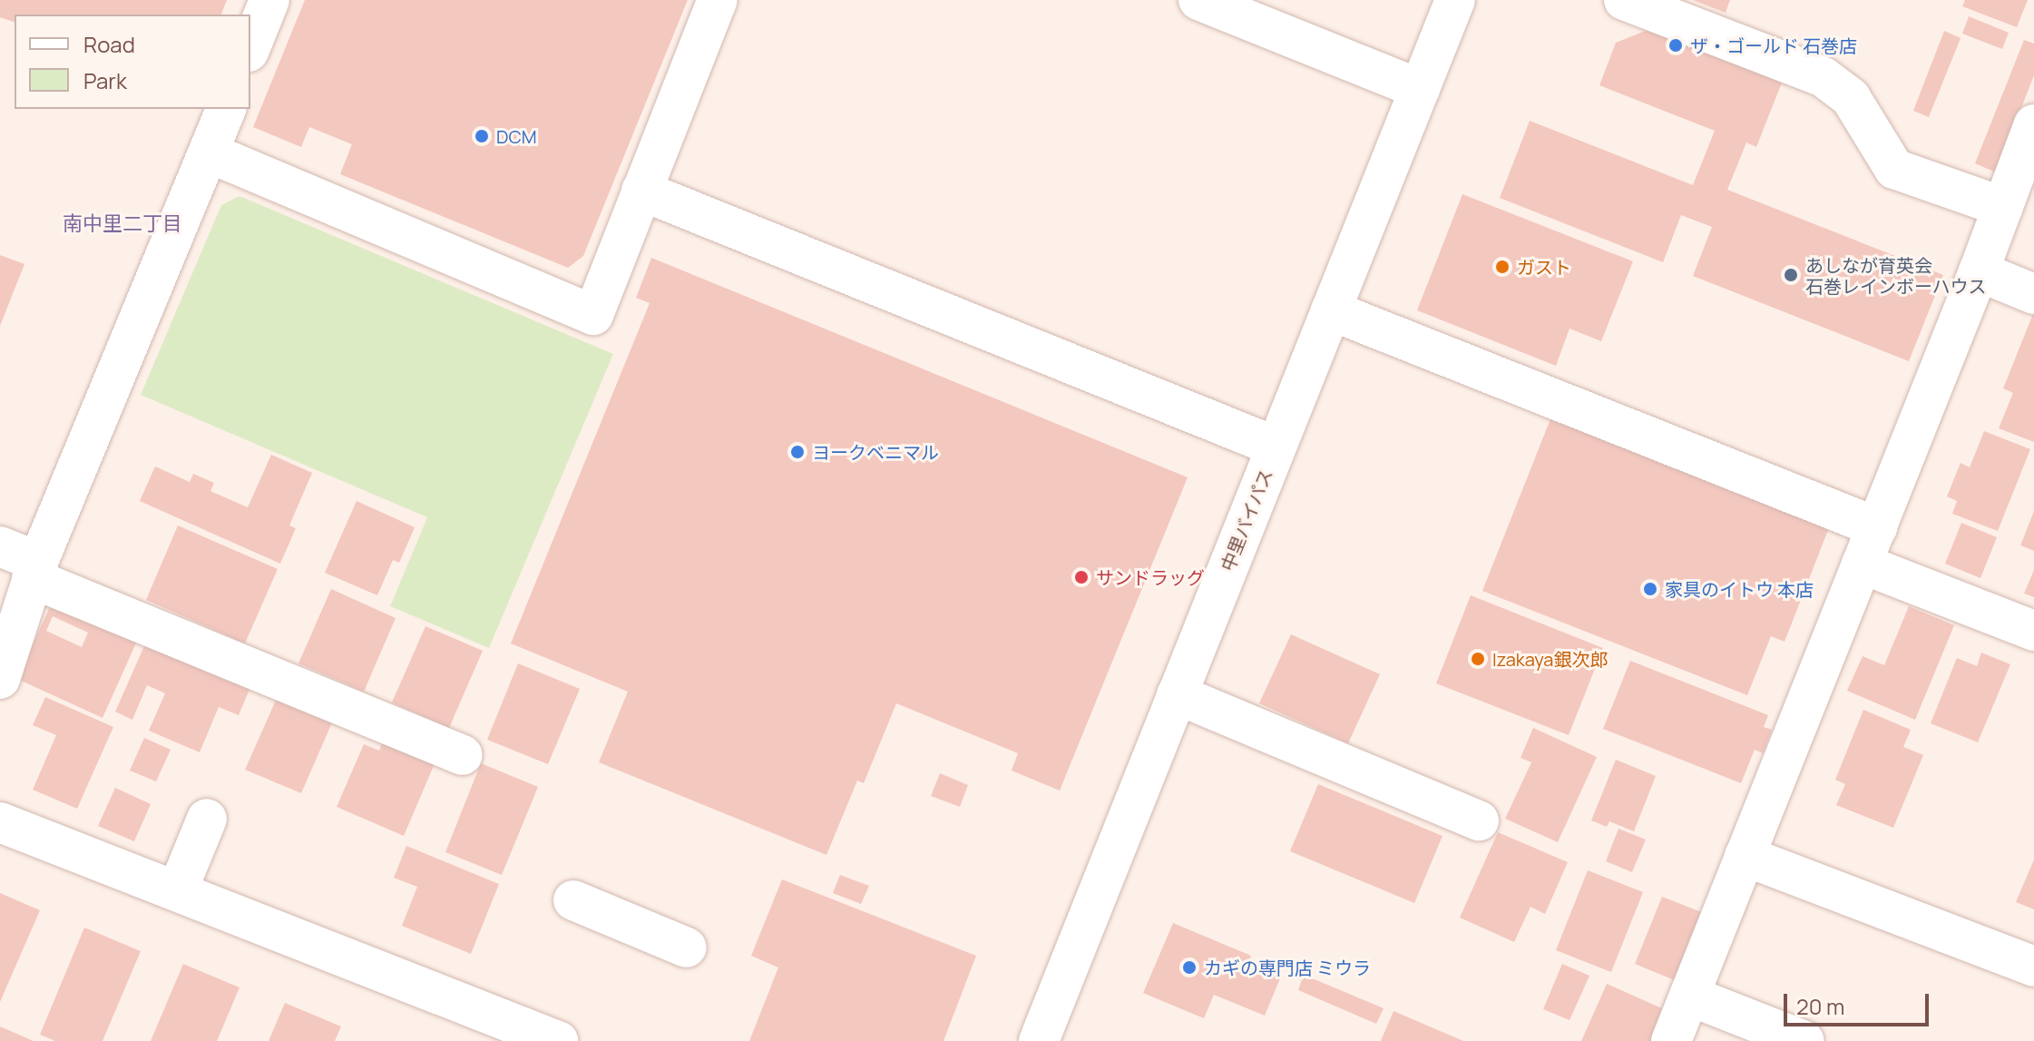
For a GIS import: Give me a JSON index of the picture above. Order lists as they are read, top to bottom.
{
  "streets": {
    "street": ["中里バイパス"]
  },
  "districts": ["南中里二丁目"],
  "places": [
    "ザ・ゴールド 石巻店",
    "DCM",
    "ガスト",
    "あしなが育英会 石巻レインボーハウス",
    "ヨークベニマル",
    "サンドラッグ",
    "家具のイトウ 本店",
    "Izakaya銀次郎",
    "カギの専門店 ミウラ"
  ],
  "legend": ["Road", "Park"],
  "scale_bar": "20 m"
}
